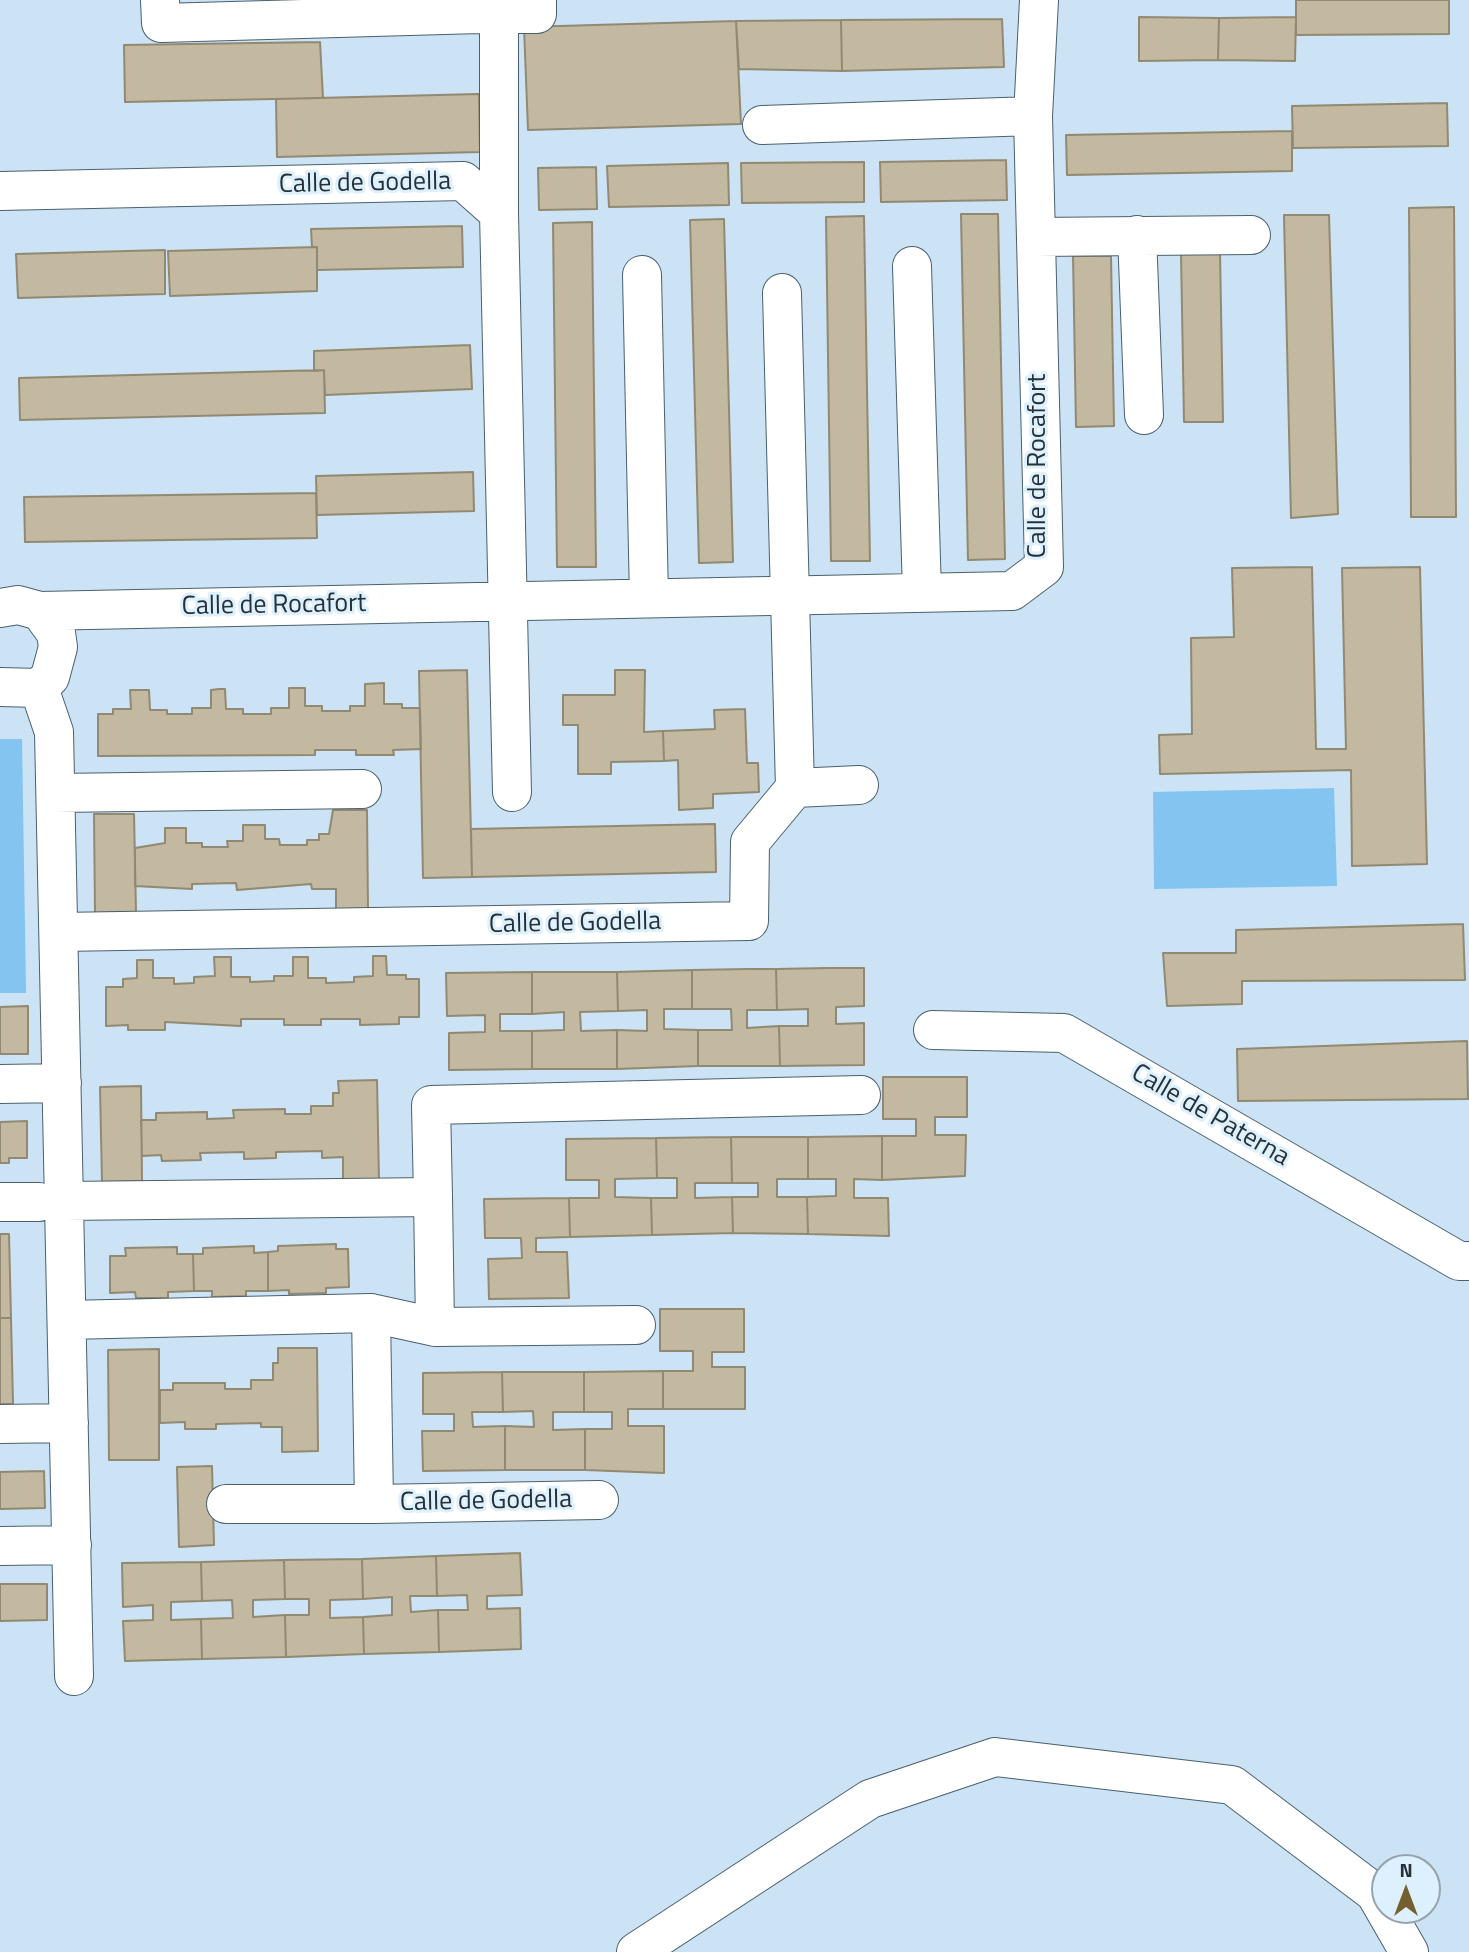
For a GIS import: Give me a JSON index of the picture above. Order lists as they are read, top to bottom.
{
  "streets": {
    "street": ["Calle de Godella", "Calle de Rocafort", "Calle de Paterna"]
  },
  "north": "top"
}
